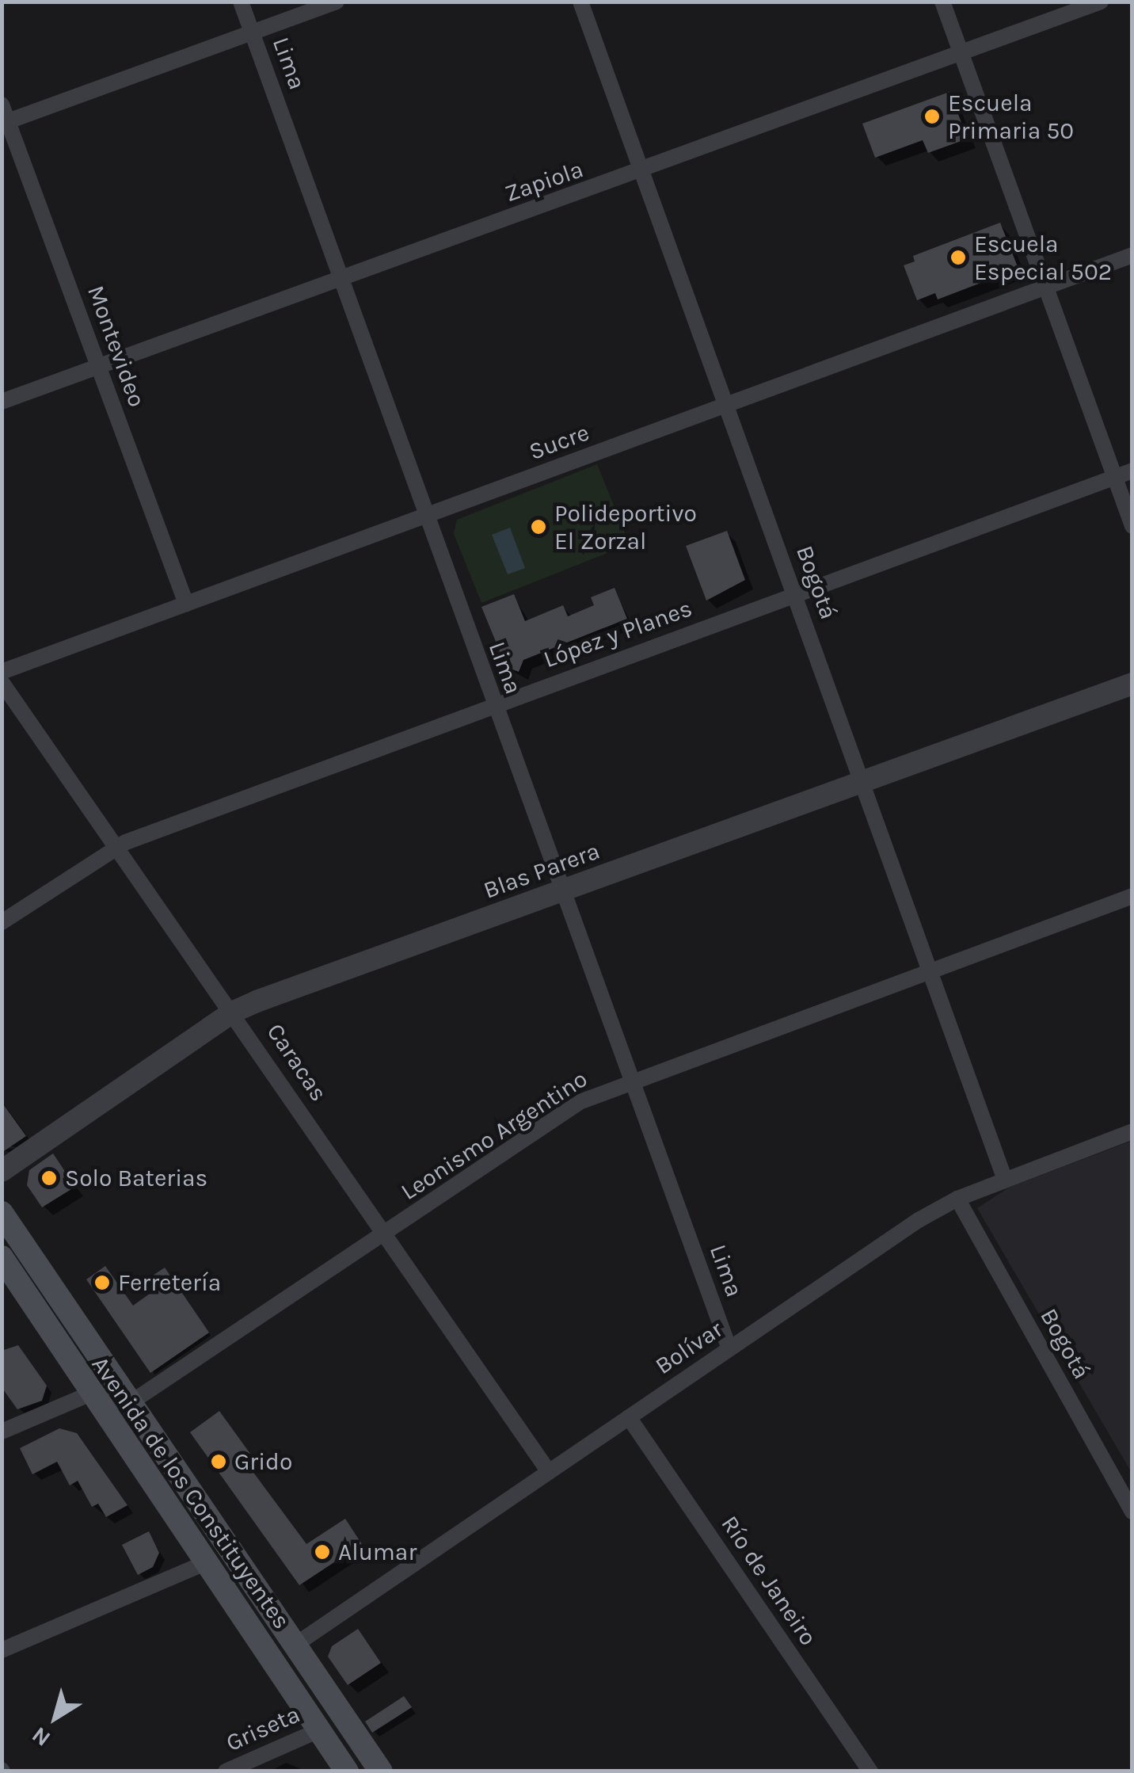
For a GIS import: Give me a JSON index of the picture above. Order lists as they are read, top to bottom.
{
  "streets": {
    "main road": ["Avenida de los Constituyentes"],
    "street": [
      "Lima",
      "Zapiola",
      "Montevideo",
      "Sucre",
      "Bogotá",
      "López y Planes",
      "Blas Parera",
      "Caracas",
      "Leonismo Argentino",
      "Bolívar",
      "Río de Janeiro",
      "Griseta"
    ]
  },
  "crossings": [
    ["Lima", "Zapiola"],
    ["Lima", "Sucre"],
    ["Lima", "López y Planes"],
    ["Lima", "Blas Parera"],
    ["Lima", "Leonismo Argentino"],
    ["Lima", "Bolívar"],
    ["Zapiola", "Montevideo"],
    ["Zapiola", "Bogotá"],
    ["Montevideo", "Sucre"],
    ["Sucre", "Bogotá"],
    ["Bogotá", "López y Planes"],
    ["Bogotá", "Blas Parera"],
    ["Bogotá", "Leonismo Argentino"],
    ["Bogotá", "Bolívar"],
    ["López y Planes", "Caracas"],
    ["Blas Parera", "Caracas"],
    ["Caracas", "Leonismo Argentino"],
    ["Caracas", "Bolívar"],
    ["Leonismo Argentino", "Avenida de los Constituyentes"],
    ["Bolívar", "Avenida de los Constituyentes"],
    ["Bolívar", "Río de Janeiro"],
    ["Avenida de los Constituyentes", "Griseta"]
  ],
  "places": [
    "Escuela Primaria 50",
    "Escuela Especial 502",
    "Polideportivo El Zorzal",
    "Solo Baterias",
    "Ferretería",
    "Grido",
    "Alumar"
  ],
  "north": "bottom left"
}
